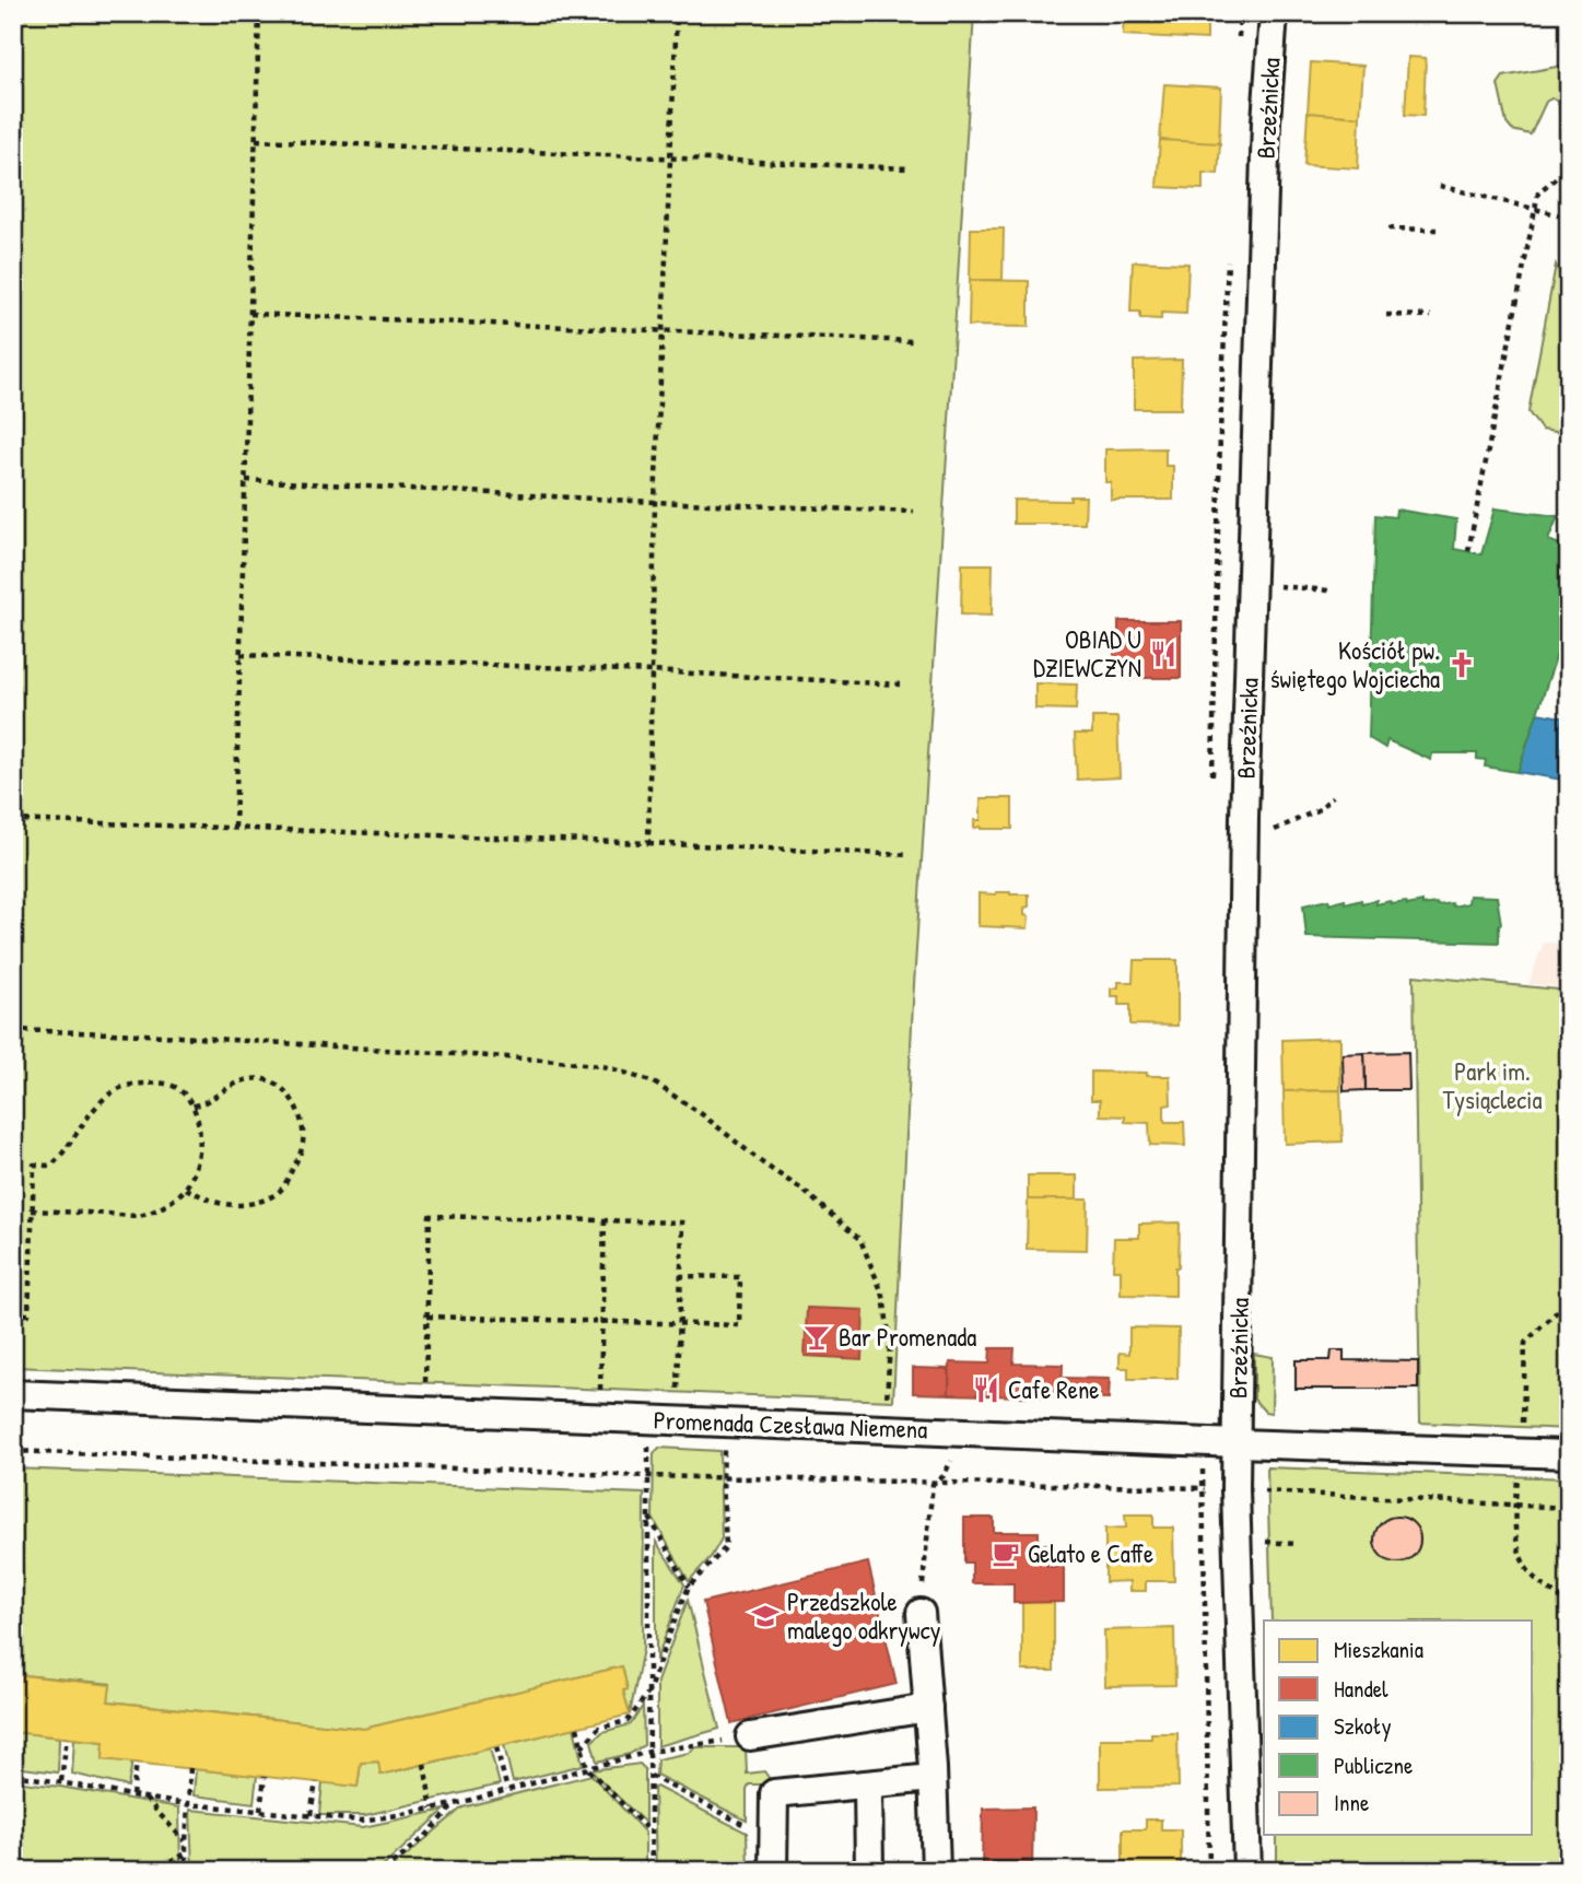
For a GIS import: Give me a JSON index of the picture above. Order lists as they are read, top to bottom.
{
  "streets": {
    "street": ["Brzeźnicka", "Promenada Czesława Niemena"]
  },
  "crossings": [
    ["Brzeźnicka", "Promenada Czesława Niemena"]
  ],
  "parks": ["Park im. Tysiąclecia"],
  "places": {
    "restaurant": ["OBIAD U DZIEWCZYN", "Cafe Rene"],
    "church": ["Kościół pw. świętego Wojciecha"],
    "bar": ["Bar Promenada"],
    "cafe": ["Gelato e Caffe"],
    "school or university": ["Przedszkole malego odkrywcy"]
  },
  "legend": [
    "Mieszkania",
    "Handel",
    "Szkoły",
    "Publiczne",
    "Inne"
  ]
}
